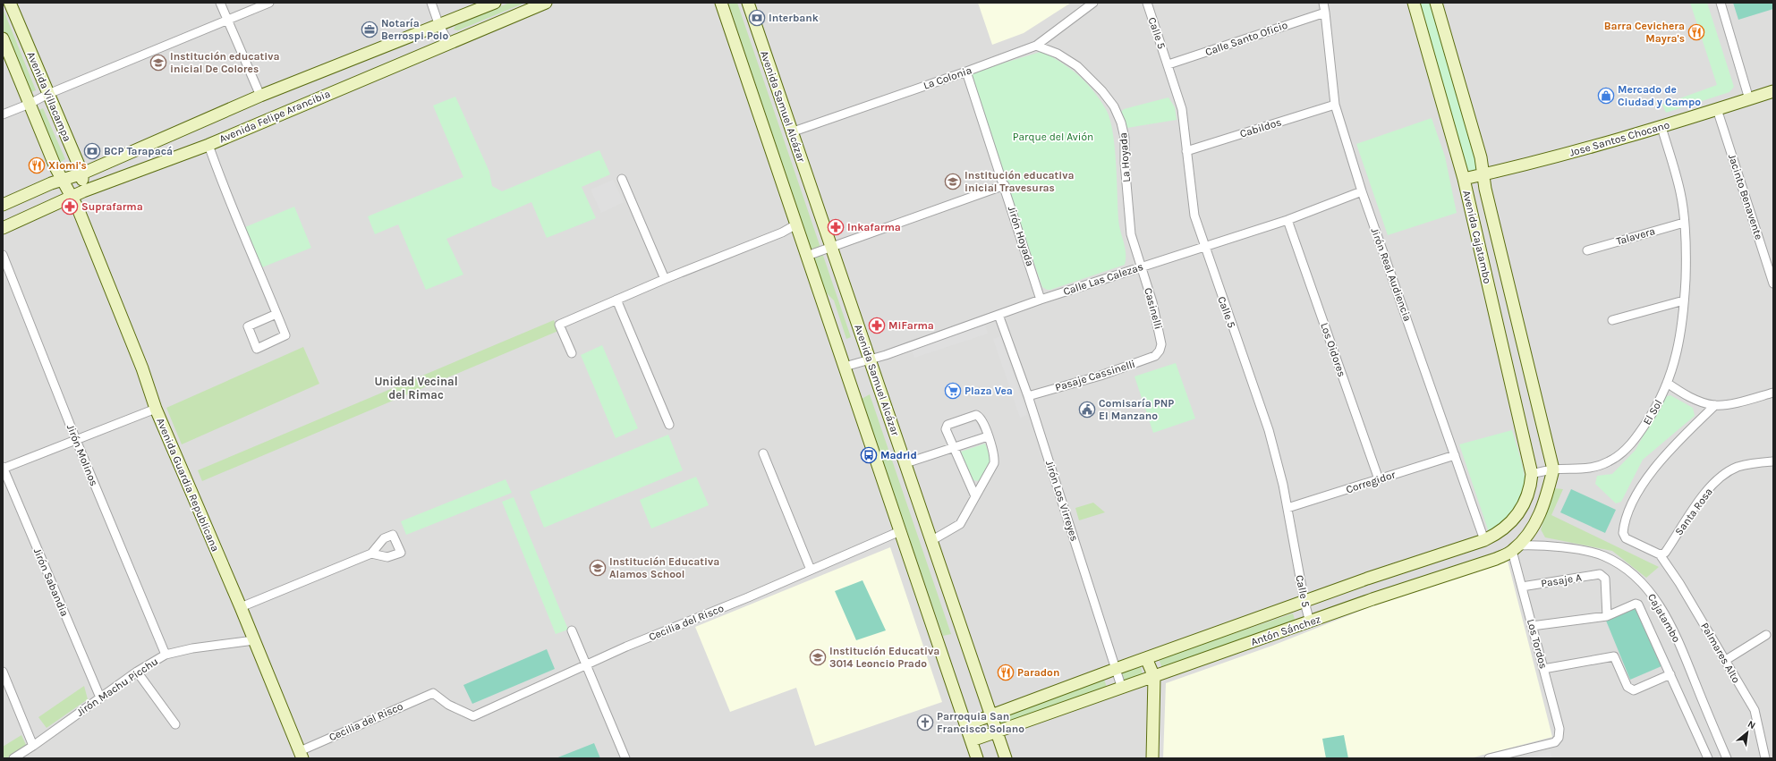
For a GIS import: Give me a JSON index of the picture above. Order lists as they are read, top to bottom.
{
  "streets": {
    "street": [
      "Calle 5",
      "Calle Santo Oficio",
      "La Colonia",
      "Avenida Villacampa",
      "Avenida Samuel Alcázar",
      "Avenida Felipe Arancibia",
      "Cabildos",
      "Jose Santos Chocano",
      "La Hoyada",
      "Jacinto Benavente",
      "Jirón Hoyada",
      "Talavera",
      "Avenida Cajatambo",
      "Jirón Real Audiencia",
      "Calle Las Calezas",
      "Casinelli",
      "Los Oidores",
      "Pasaje Cassinelli",
      "El Sol",
      "Jirón Molinos",
      "Corregidor",
      "Avenida Guardia Republicana",
      "Jirón Los Virreyes",
      "Santa Rosa",
      "Pasaje A",
      "Jirón Sabandia",
      "Cajatambo",
      "Cecilia del Risco",
      "Antón Sánchez",
      "Los Tordos",
      "Palmares Alto",
      "Jirón Machu Picchu"
    ]
  },
  "crossings": [
    ["Calle 5", "Calle Santo Oficio"],
    ["Calle 5", "Cabildos"],
    ["Calle 5", "Calle Las Calezas"],
    ["Calle 5", "Corregidor"],
    ["Calle 5", "Antón Sánchez"],
    ["Calle Santo Oficio", "Jirón Real Audiencia"],
    ["La Colonia", "Avenida Samuel Alcázar"],
    ["La Colonia", "La Hoyada"],
    ["La Colonia", "Jirón Hoyada"],
    ["Avenida Villacampa", "Avenida Felipe Arancibia"],
    ["Avenida Villacampa", "Avenida Guardia Republicana"],
    ["Avenida Samuel Alcázar", "Calle Las Calezas"],
    ["Avenida Samuel Alcázar", "Antón Sánchez"],
    ["Avenida Felipe Arancibia", "Avenida Guardia Republicana"],
    ["Cabildos", "Jirón Real Audiencia"],
    ["Jose Santos Chocano", "Jacinto Benavente"],
    ["Jose Santos Chocano", "Avenida Cajatambo"],
    ["Jose Santos Chocano", "El Sol"],
    ["La Hoyada", "Calle Las Calezas"],
    ["La Hoyada", "Casinelli"],
    ["Jirón Hoyada", "Calle Las Calezas"],
    ["Talavera", "El Sol"],
    ["Avenida Cajatambo", "El Sol"],
    ["Avenida Cajatambo", "Antón Sánchez"],
    ["Jirón Real Audiencia", "Calle Las Calezas"],
    ["Jirón Real Audiencia", "Corregidor"],
    ["Jirón Real Audiencia", "Antón Sánchez"],
    ["Calle Las Calezas", "Casinelli"],
    ["Calle Las Calezas", "Los Oidores"],
    ["Calle Las Calezas", "Jirón Los Virreyes"],
    ["Casinelli", "Pasaje Cassinelli"],
    ["Los Oidores", "Corregidor"],
    ["Pasaje Cassinelli", "Jirón Los Virreyes"],
    ["El Sol", "Antón Sánchez"],
    ["Jirón Molinos", "Jirón Machu Picchu"],
    ["Avenida Guardia Republicana", "Cecilia del Risco"],
    ["Avenida Guardia Republicana", "Jirón Machu Picchu"],
    ["Jirón Los Virreyes", "Antón Sánchez"],
    ["Santa Rosa", "Palmares Alto"],
    ["Pasaje A", "Los Tordos"],
    ["Jirón Sabandia", "Jirón Machu Picchu"],
    ["Cajatambo", "Antón Sánchez"],
    ["Cajatambo", "Los Tordos"],
    ["Antón Sánchez", "Los Tordos"]
  ],
  "districts": ["Unidad Vecinal del Rimac"],
  "parks": ["Parque del Avión"],
  "places": {
    "bank": ["Interbank", "BCP Tarapacá"],
    "office": ["Notaría Berrospi Polo"],
    "restaurant": ["Barra Cevichera Mayra's", "Xiomi's", "Paradon"],
    "school or university": [
      "Institución educativa inicial De Colores",
      "Institución educativa inicial Travesuras",
      "Institución Educativa Alamos School",
      "Institución Educativa 3014 Leoncio Prado"
    ],
    "shop": ["Mercado de Ciudad y Campo"],
    "pharmacy": ["Suprafarma", "Inkafarma", "MiFarma"],
    "supermarket": ["Plaza Vea"],
    "public building": ["Comisaría PNP El Manzano"],
    "bus stop": ["Madrid"],
    "church": ["Parroquia San Francisco Solano"]
  },
  "north": "top right"
}
